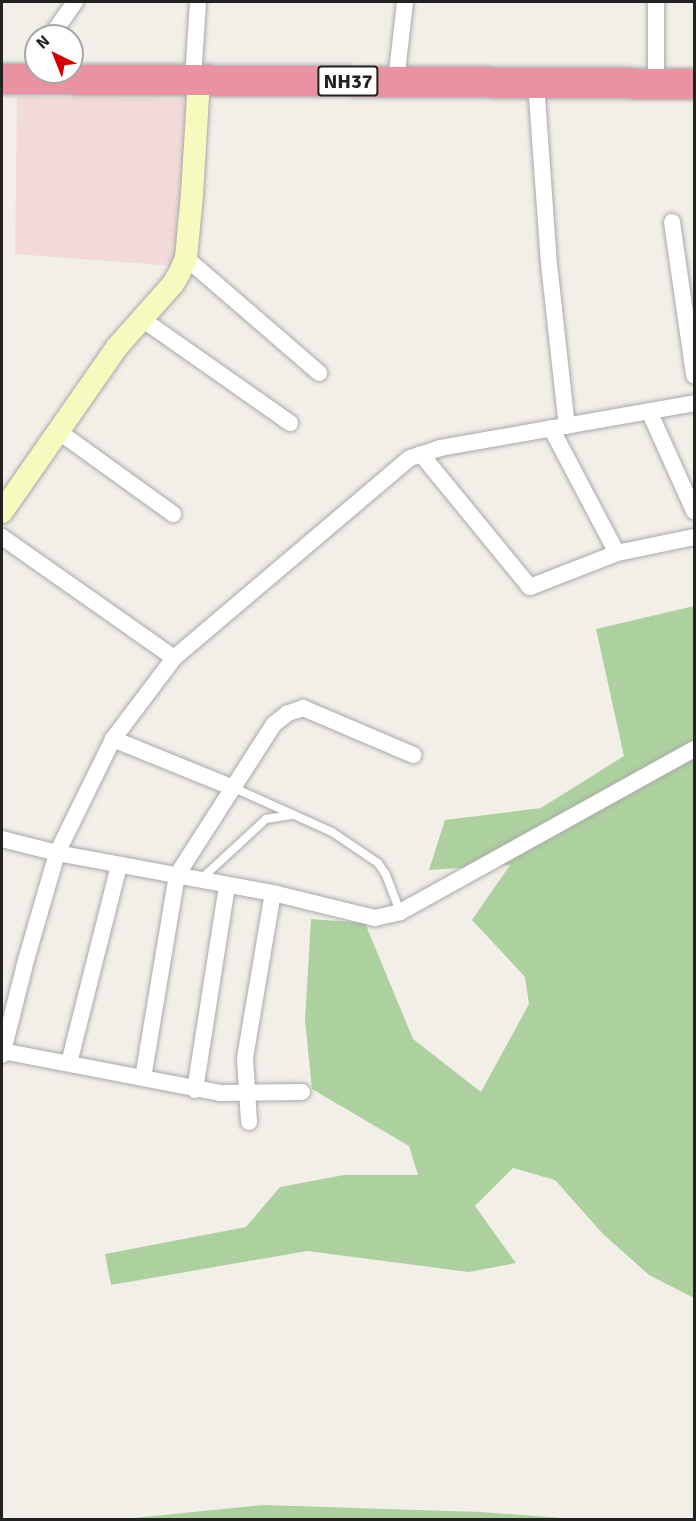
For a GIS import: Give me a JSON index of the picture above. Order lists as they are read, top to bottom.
{
  "streets": {
    "highway": ["NH37"]
  },
  "north": "top left"
}
